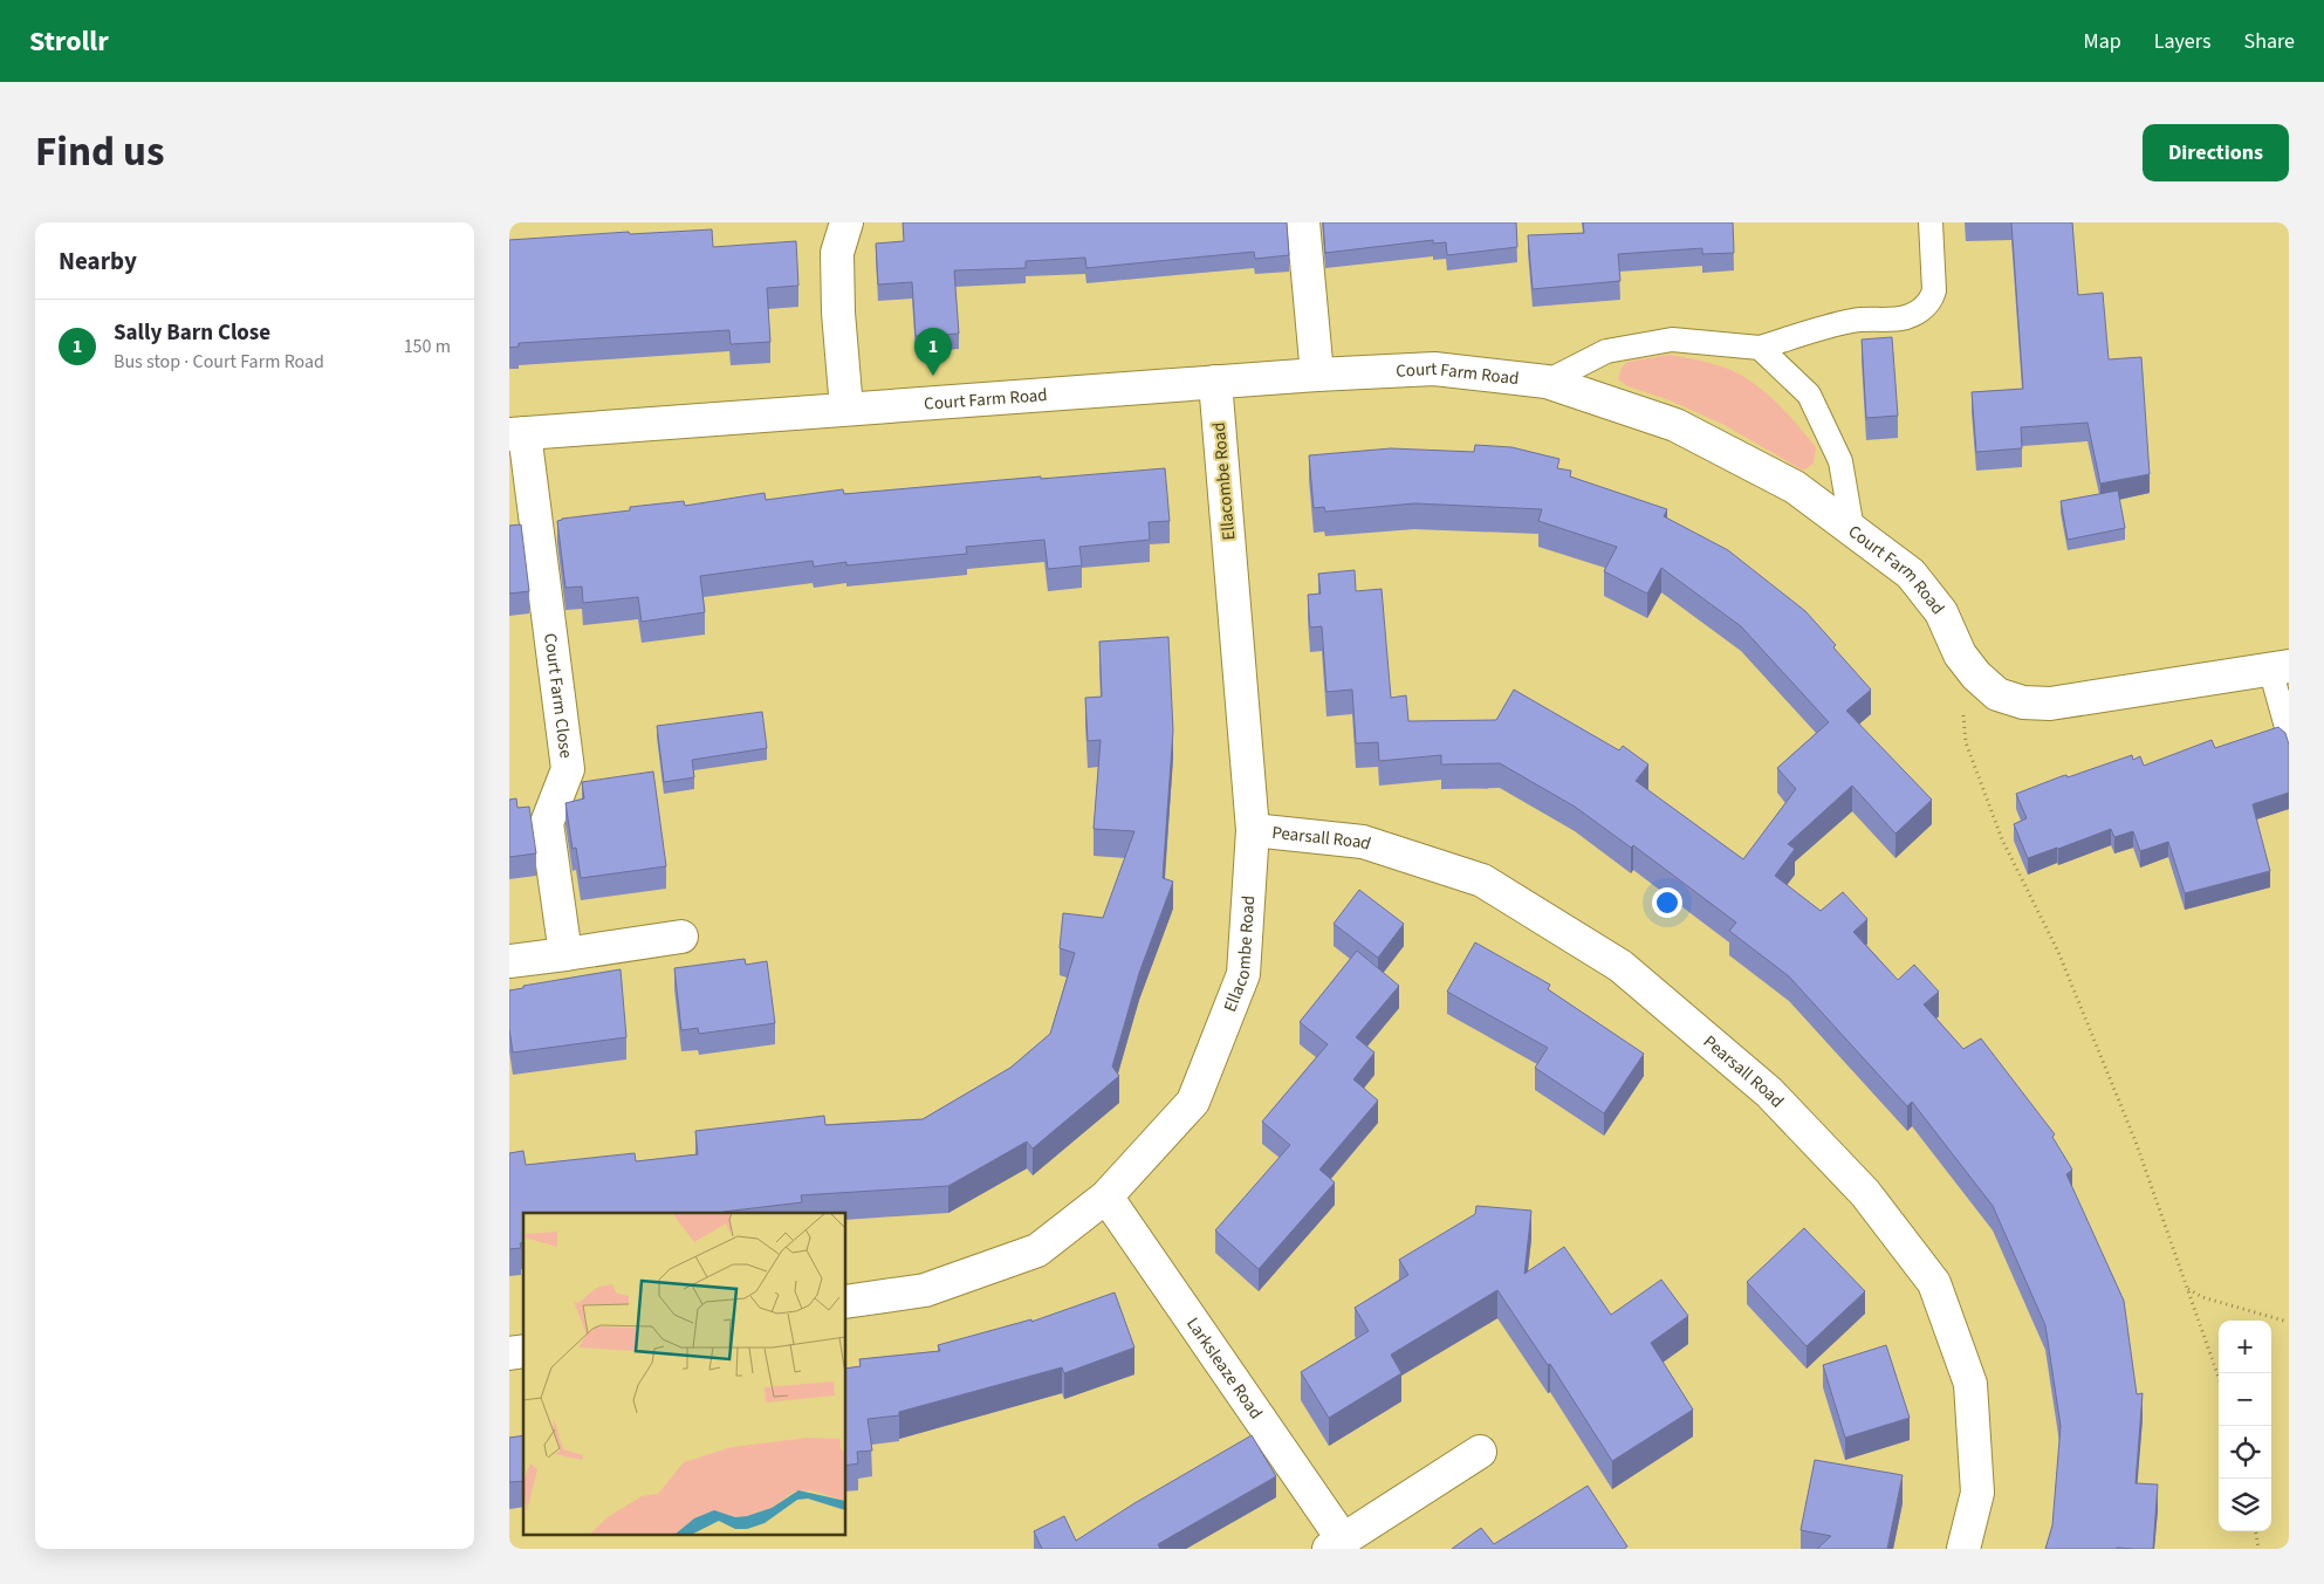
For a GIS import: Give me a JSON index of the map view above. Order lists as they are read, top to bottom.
{
  "streets": {
    "street": [
      "Court Farm Road",
      "Ellacombe Road",
      "Court Farm Close",
      "Pearsall Road",
      "Larksleaze Road"
    ]
  },
  "crossings": [
    ["Court Farm Road", "Ellacombe Road"],
    ["Court Farm Road", "Court Farm Close"],
    ["Ellacombe Road", "Pearsall Road"],
    ["Ellacombe Road", "Larksleaze Road"]
  ],
  "page": {
    "header": "Strollr",
    "nav": ["Map", "Layers", "Share"],
    "title": "Find us",
    "buttons": "Directions",
    "heading": "Nearby",
    "list": [
      {
        "mark": "1",
        "name": "Sally Barn Close",
        "note": "Bus stop · Court Farm Road",
        "value": "150 m"
      }
    ],
    "pins": "1",
    "map_buttons": ["+", "−"]
  }
}
